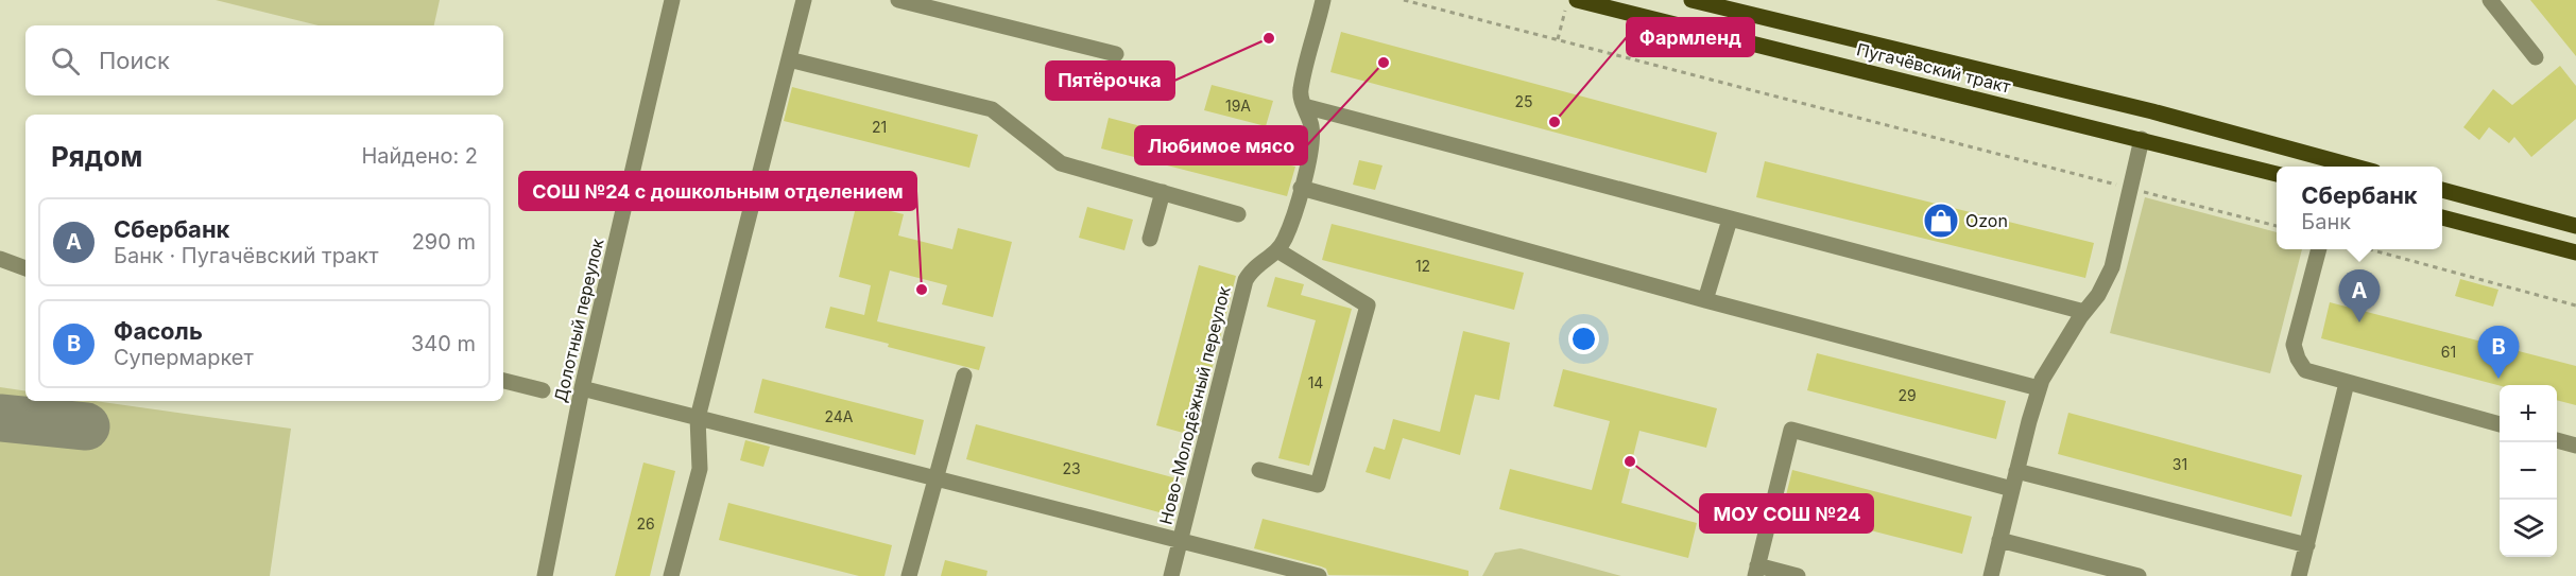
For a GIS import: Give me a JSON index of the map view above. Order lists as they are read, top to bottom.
{
  "streets": {
    "main road": ["Пугачёвский тракт"],
    "street": ["Долотный переулок", "Ново-Молодёжный переулок"]
  },
  "places": {
    "other": [
      "Пятёрочка",
      "Любимое мясо",
      "Фармленд",
      "СОШ №24 с дошкольным отделением",
      "МОУ СОШ №24"
    ],
    "shop": ["Ozon"]
  },
  "house_numbers": [
    "25",
    "19А",
    "21",
    "12",
    "61",
    "14",
    "29",
    "24А",
    "31",
    "23",
    "26"
  ],
  "page": {
    "search": "Поиск",
    "heading": ["Рядом", "Найдено: 2"],
    "popup": ["Сбербанк", "Банк"],
    "list": [
      {
        "mark": "A",
        "name": "Сбербанк",
        "note": "Банк · Пугачёвский тракт",
        "value": "290 m"
      },
      {
        "mark": "B",
        "name": "Фасоль",
        "note": "Супермаркет",
        "value": "340 m"
      }
    ],
    "pins": ["A", "B"],
    "map_buttons": ["+", "−"]
  }
}
